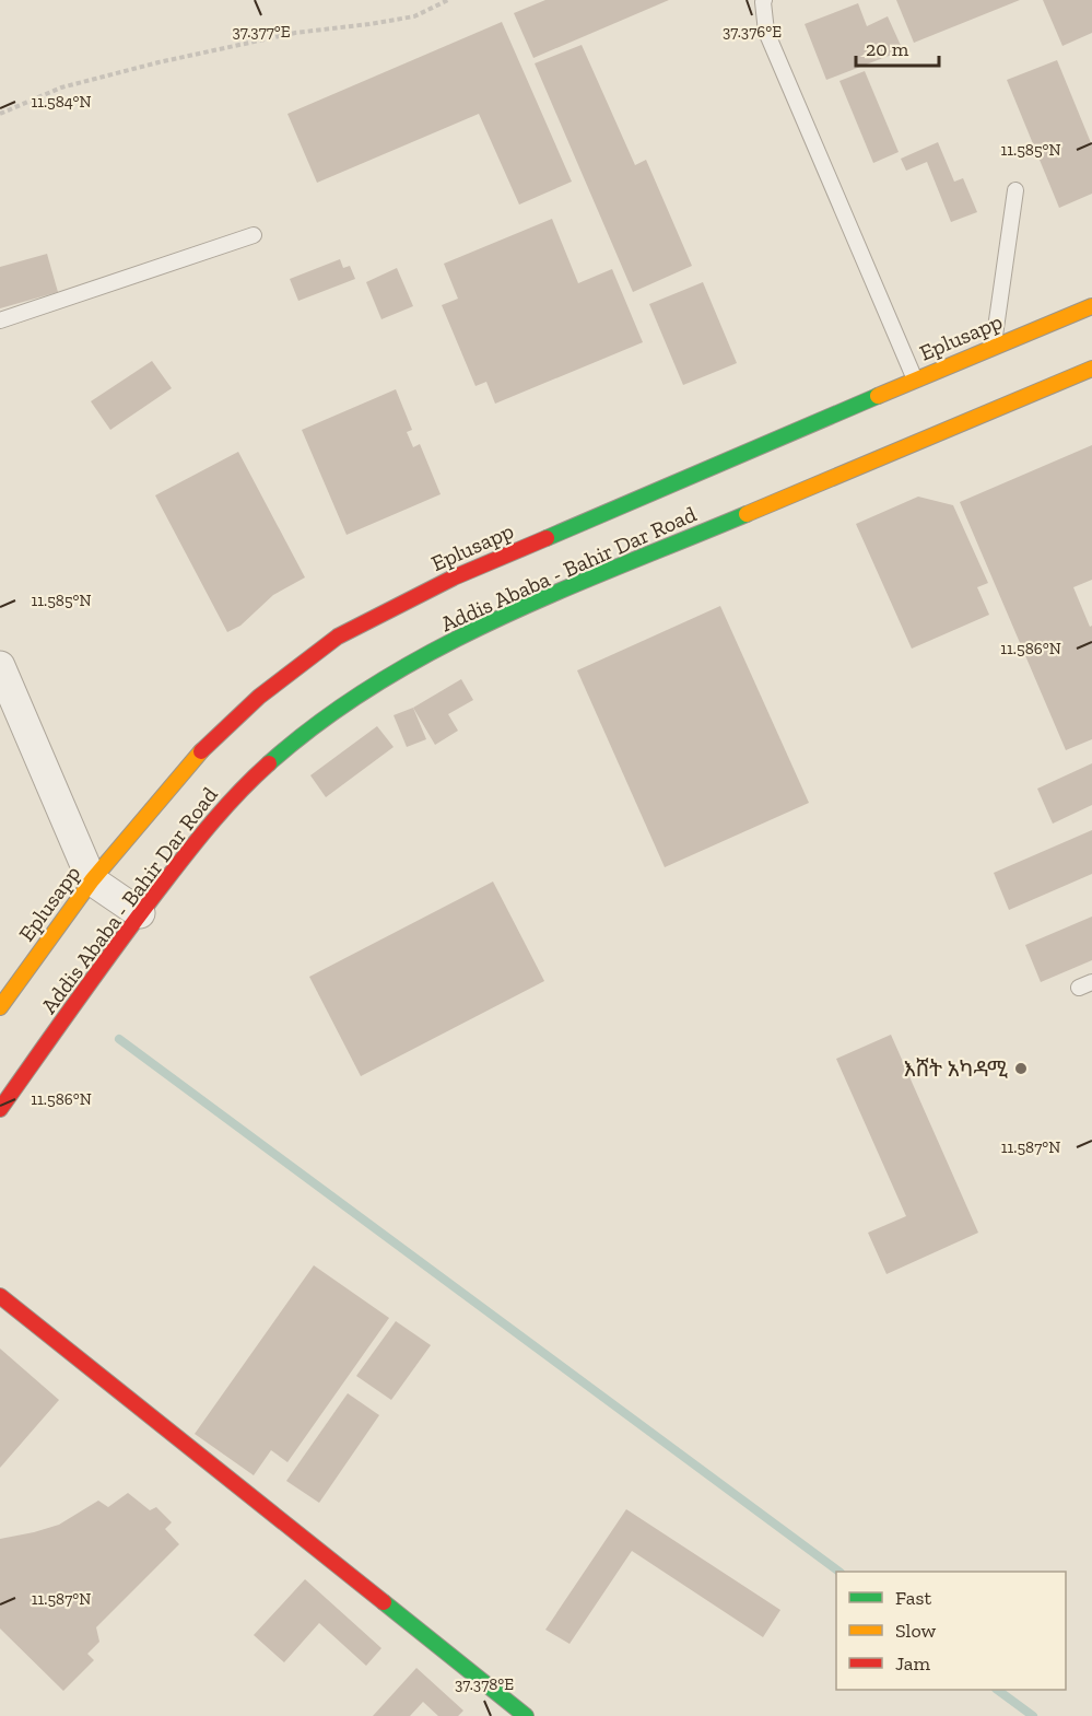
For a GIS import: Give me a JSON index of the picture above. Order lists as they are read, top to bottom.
{
  "streets": {
    "main road": ["Eplusapp", "Addis Ababa - Bahir Dar Road"]
  },
  "places": ["እሸት አካዳሚ"],
  "legend": ["Fast", "Slow", "Jam"],
  "scale_bar": "20 m",
  "coordinates": [
    "37.377°E",
    "37.376°E",
    "11.584°N",
    "11.585°N",
    "11.586°N",
    "11.587°N",
    "37.378°E"
  ]
}
